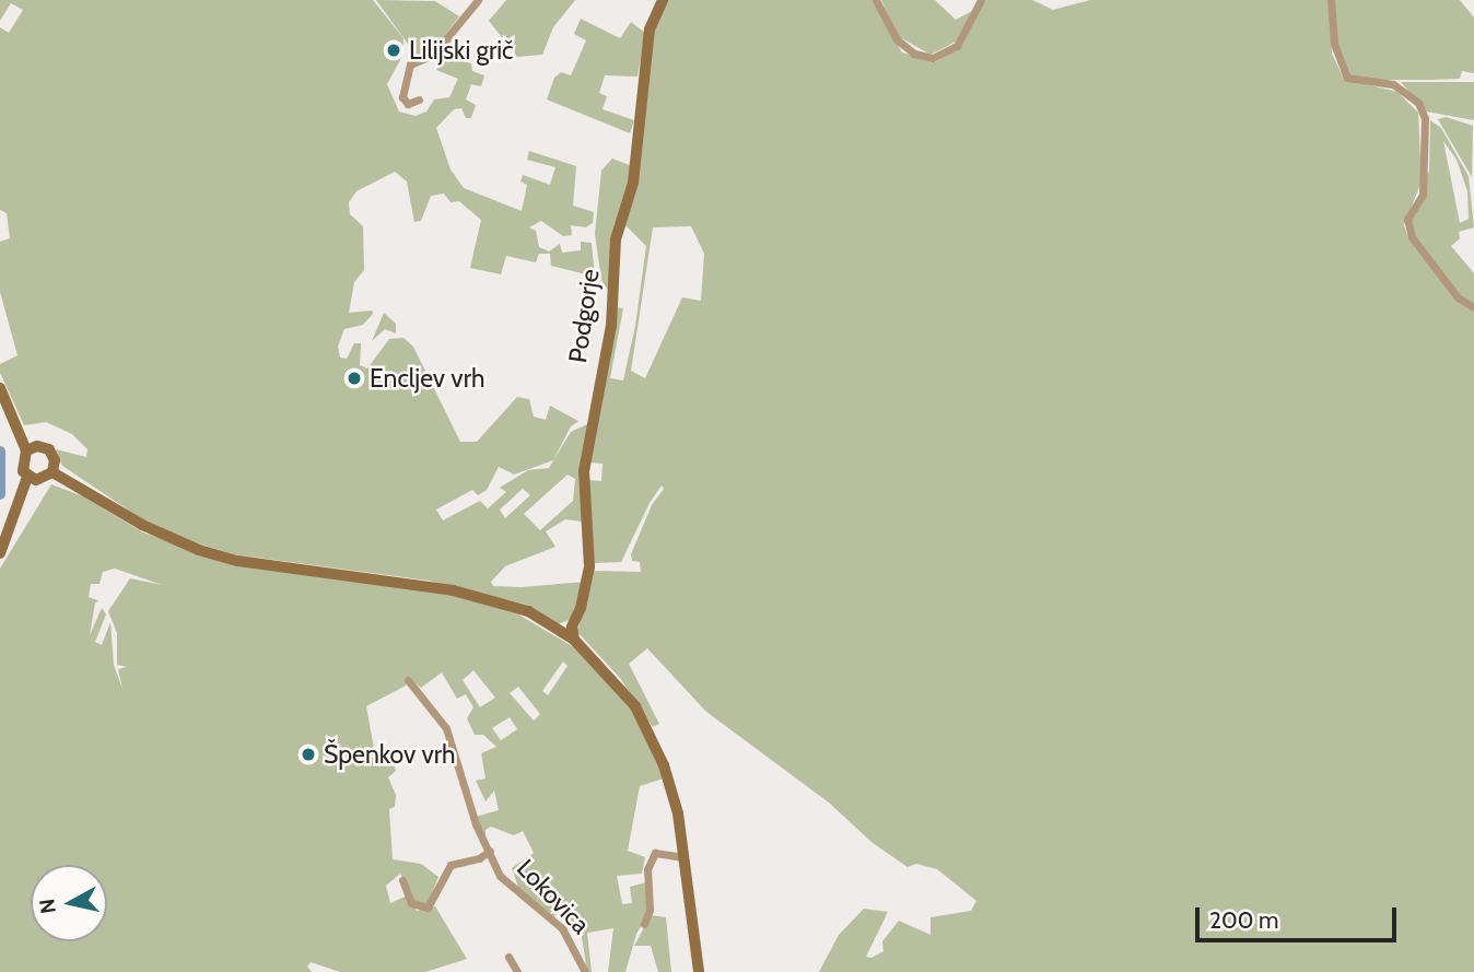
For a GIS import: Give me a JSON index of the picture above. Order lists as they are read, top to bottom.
{
  "streets": {
    "main road": ["Podgorje"],
    "street": ["Lokovica"]
  },
  "places": ["Lilijski grič", "Encljev vrh", "Špenkov vrh"],
  "scale_bar": "200 m",
  "north": "left"
}
